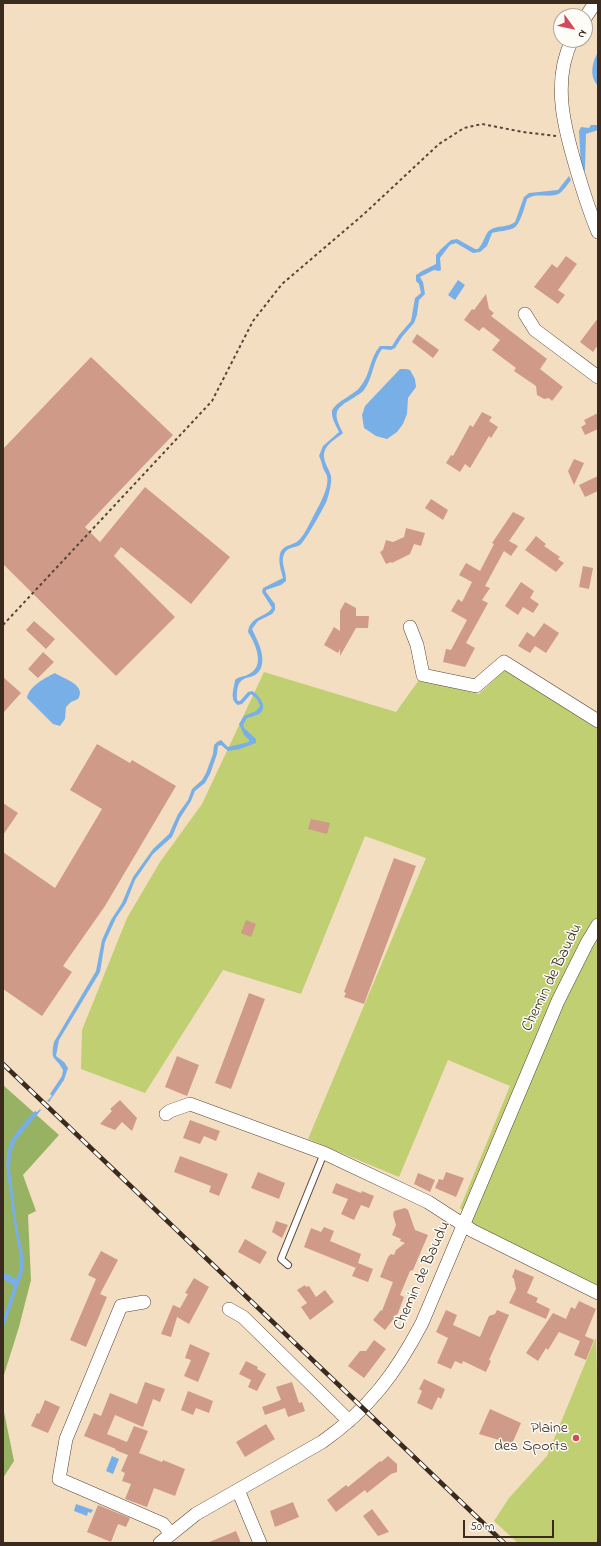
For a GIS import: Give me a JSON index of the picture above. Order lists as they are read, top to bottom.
{
  "streets": {
    "street": ["Chemin de Baudu"]
  },
  "places": ["Plaine des Sports"],
  "scale_bar": "50 m",
  "north": "bottom right"
}
